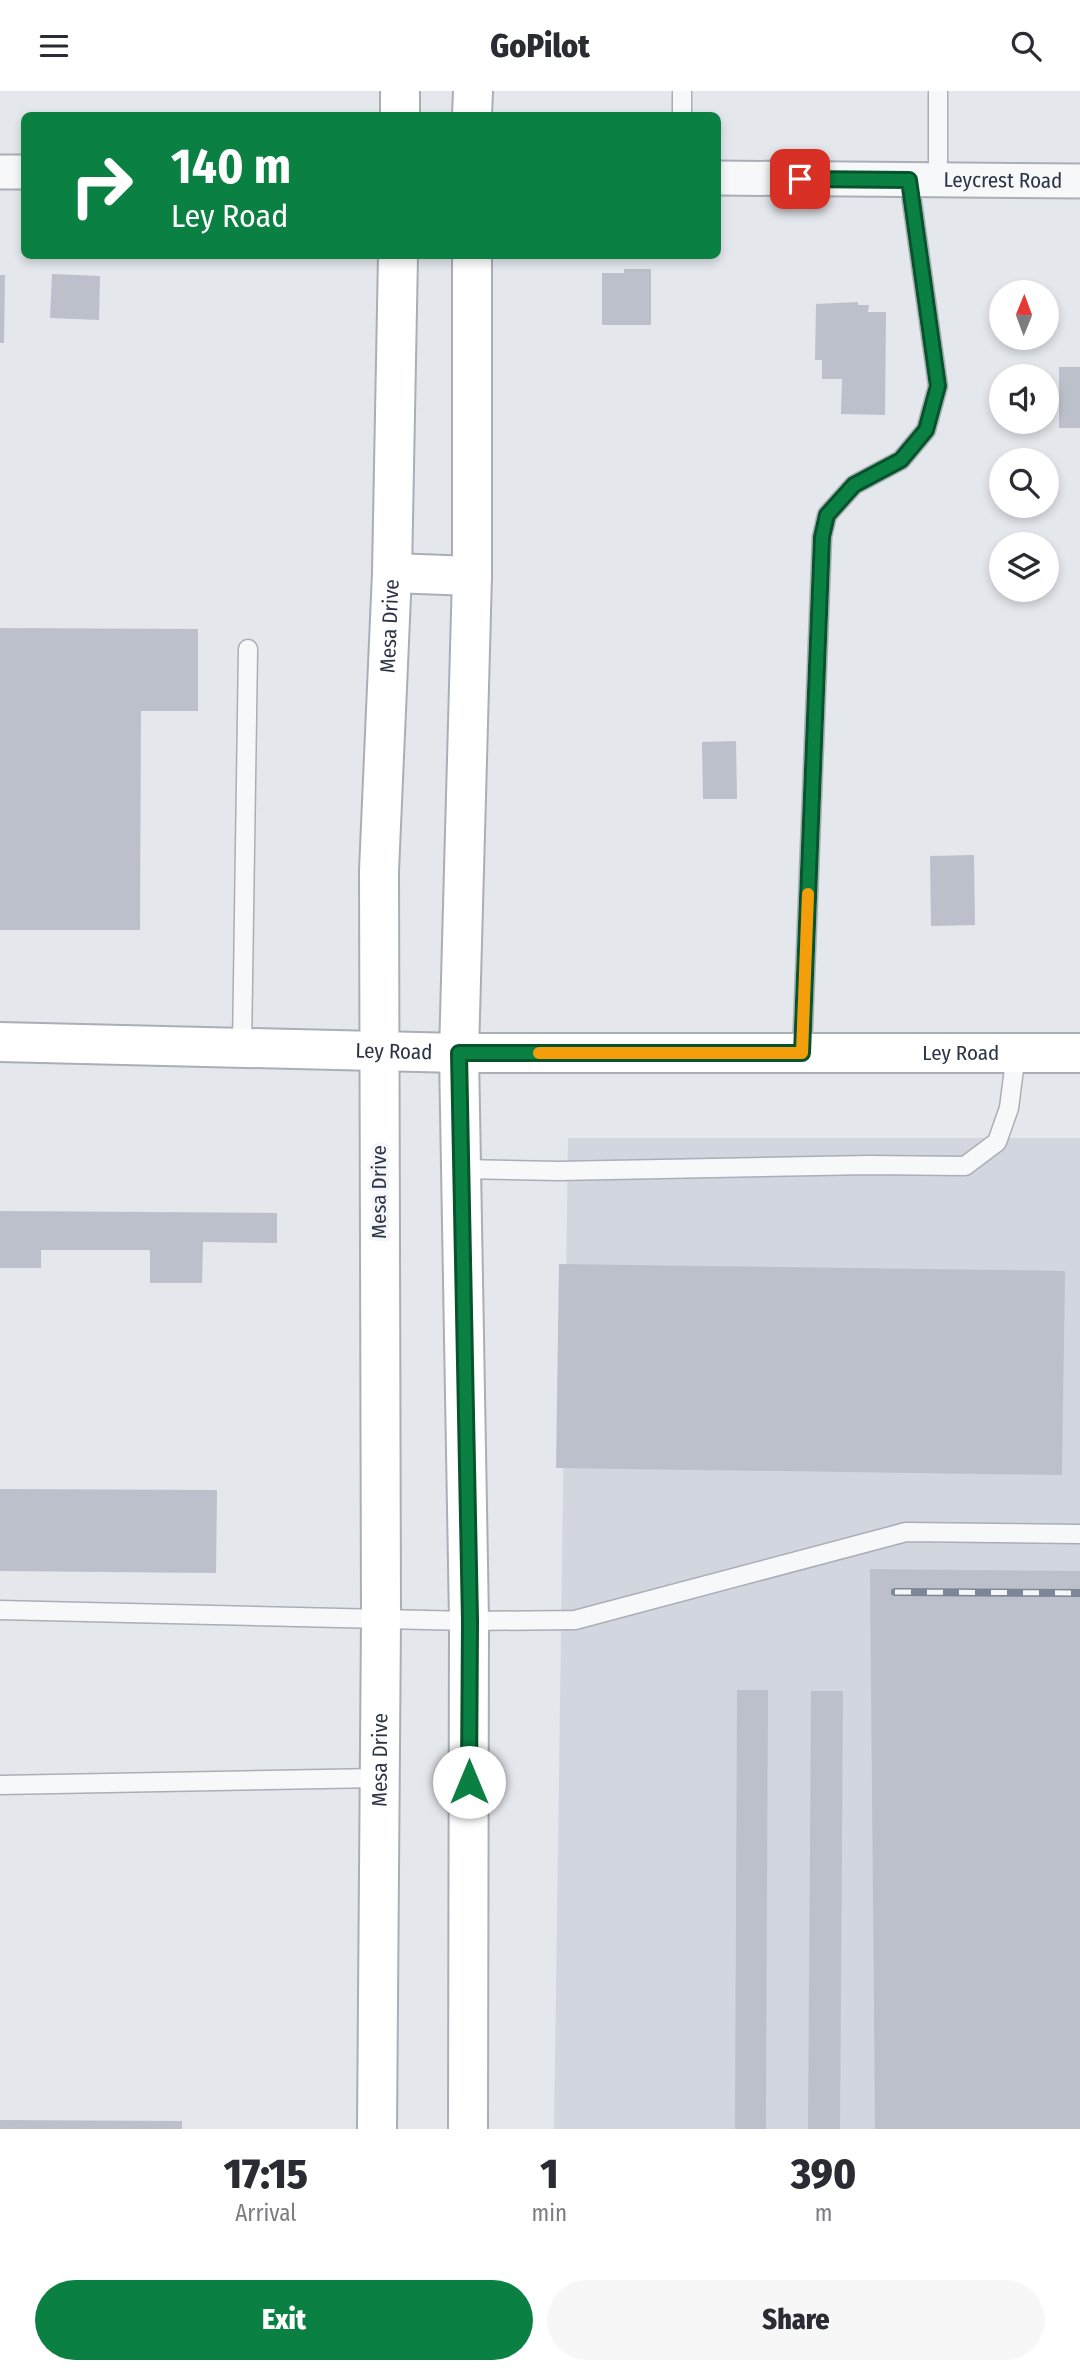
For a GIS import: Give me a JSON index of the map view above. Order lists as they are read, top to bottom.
{
  "streets": {
    "main road": ["Mesa Drive", "Ley Road"],
    "street": ["Leycrest Road"]
  },
  "crossings": [
    ["Mesa Drive", "Ley Road"]
  ],
  "north": "top",
  "page": {
    "header": "GoPilot",
    "turn": ["140 m", "Ley Road"],
    "eta": [
      "17:15",
      "Arrival",
      "1",
      "min",
      "390",
      "m"
    ],
    "buttons": ["Exit", "Share"]
  }
}
